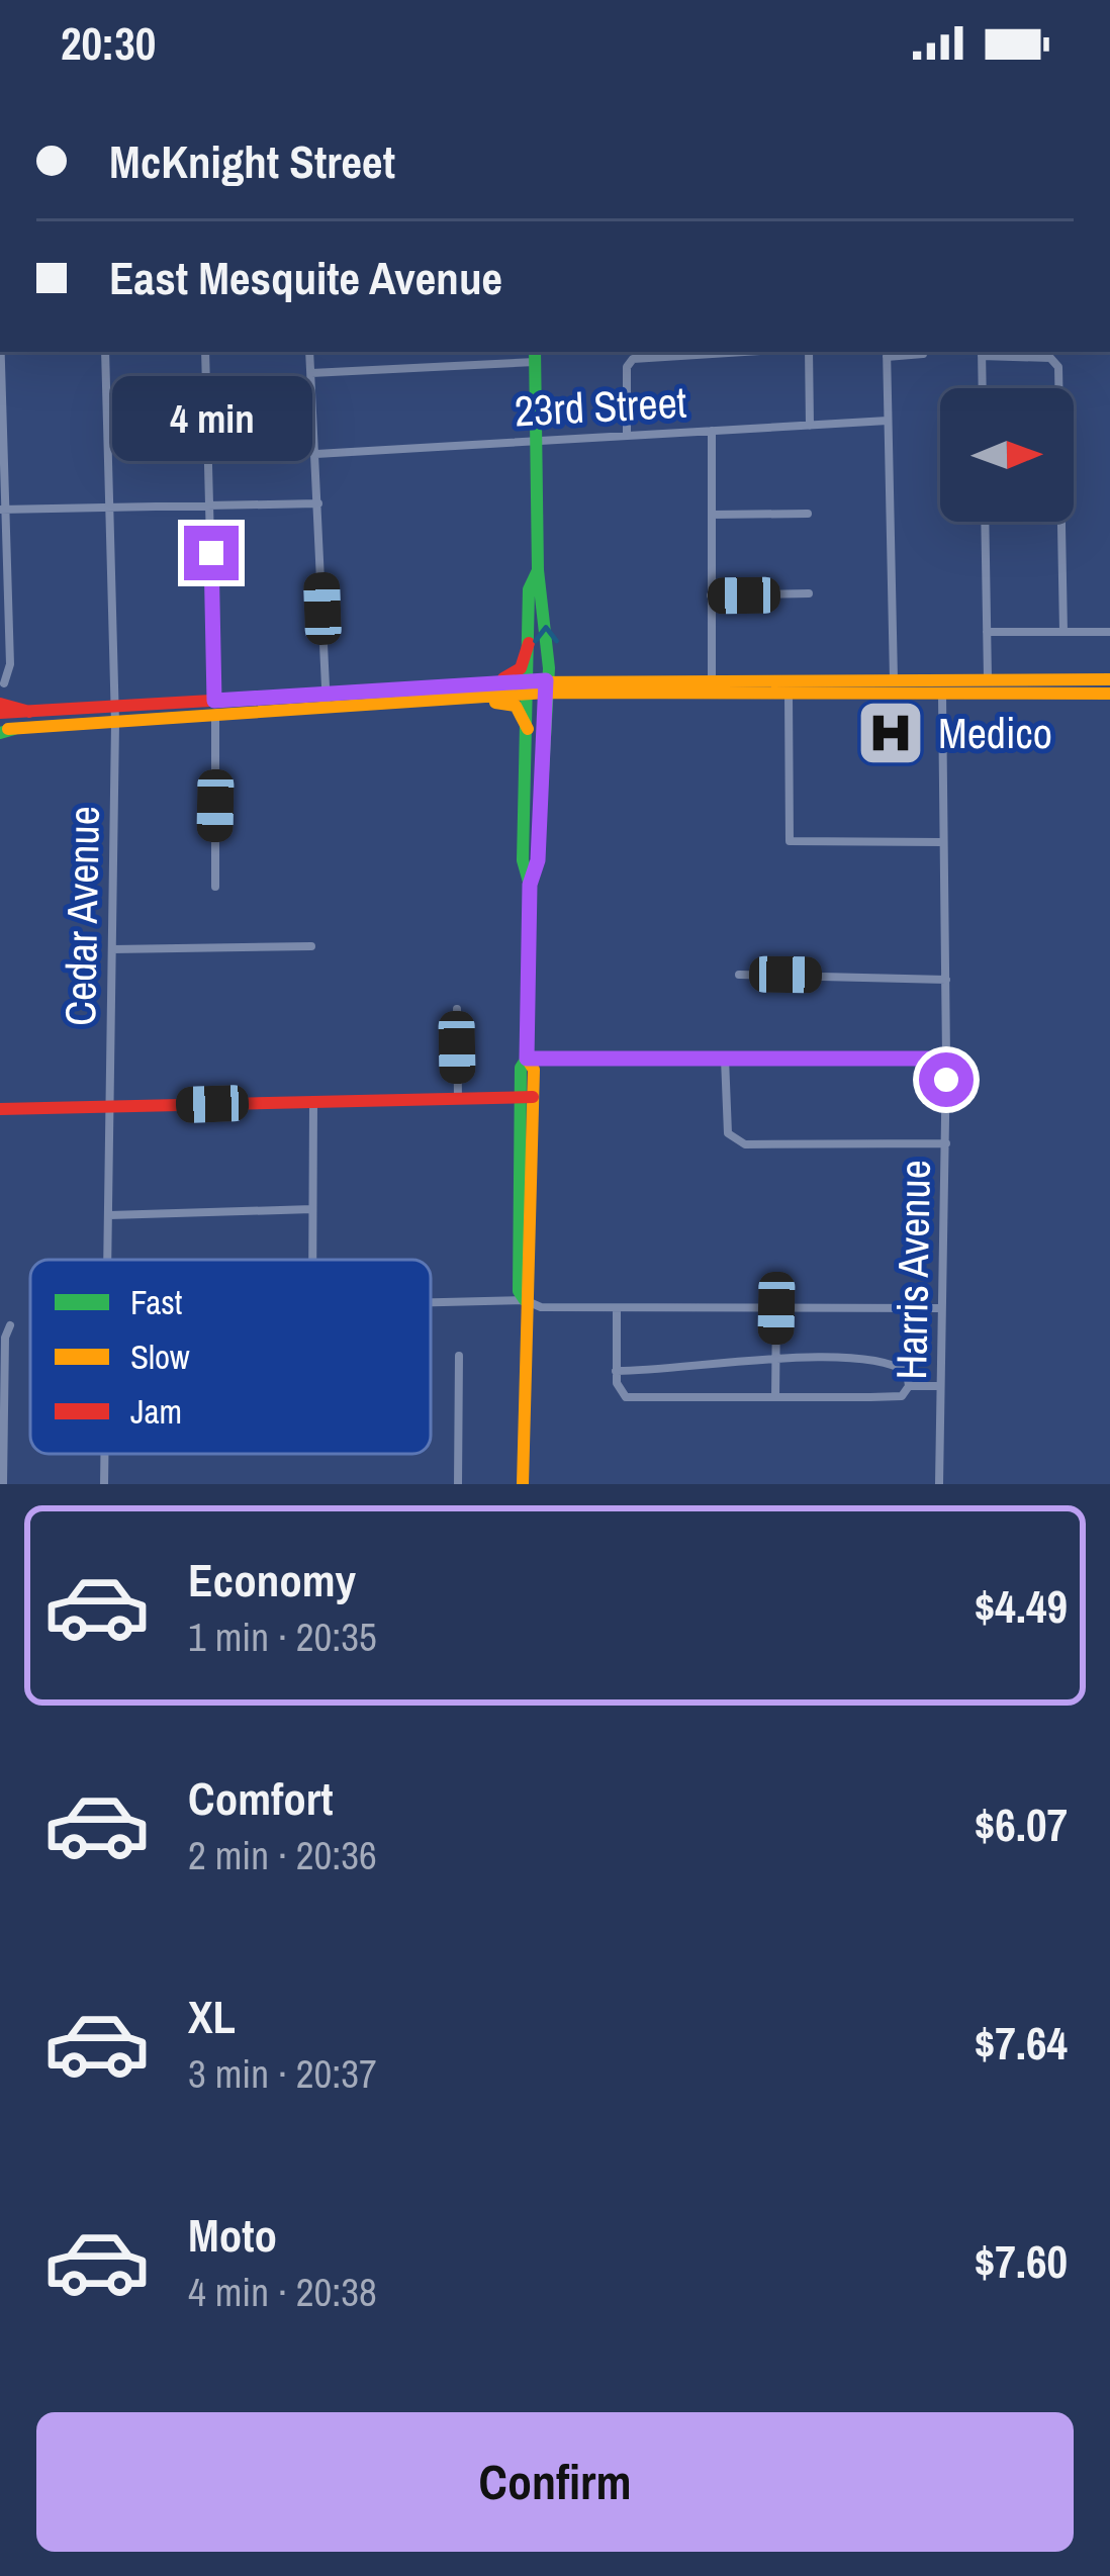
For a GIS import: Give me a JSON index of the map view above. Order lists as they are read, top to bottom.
{
  "streets": {
    "street": ["23rd Street", "Cedar Avenue", "Harris Avenue"]
  },
  "places": {
    "hospital": ["Medico"]
  },
  "legend": ["Fast", "Slow", "Jam"],
  "north": "right",
  "page": {
    "status": "20:30",
    "banner": ["McKnight Street", "East Mesquite Avenue"],
    "bubble": "4 min",
    "list": [
      {
        "name": "Economy",
        "note": "1 min · 20:35",
        "value": "$4.49"
      },
      {
        "name": "Comfort",
        "note": "2 min · 20:36",
        "value": "$6.07"
      },
      {
        "name": "XL",
        "note": "3 min · 20:37",
        "value": "$7.64"
      },
      {
        "name": "Moto",
        "note": "4 min · 20:38",
        "value": "$7.60"
      }
    ],
    "buttons": "Confirm"
  }
}
